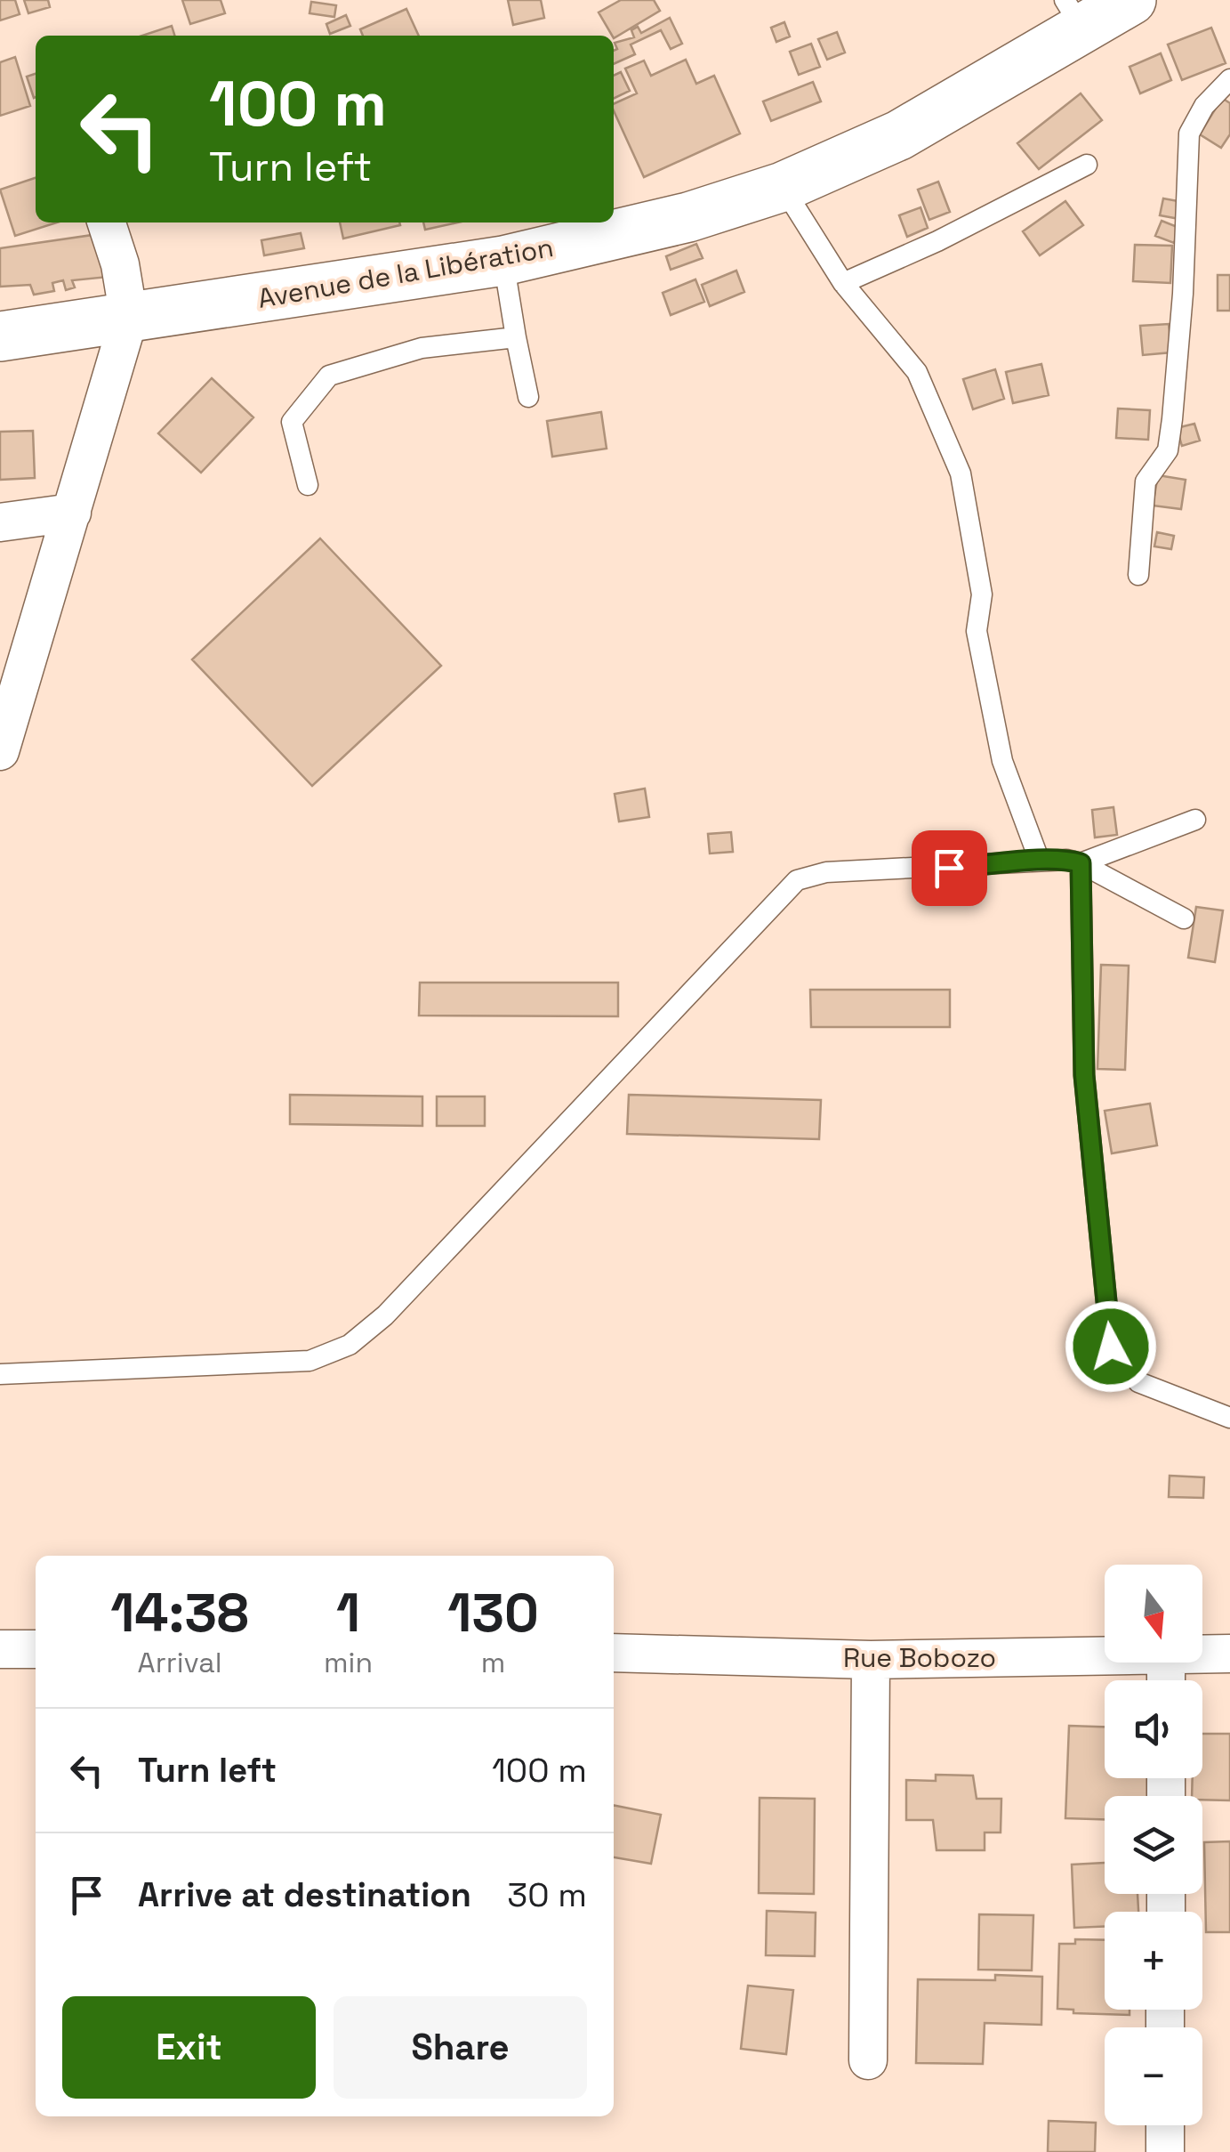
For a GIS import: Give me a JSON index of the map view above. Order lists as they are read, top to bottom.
{
  "streets": {
    "highway": ["Avenue de la Libération"],
    "street": ["Rue Bobozo"]
  },
  "north": "bottom",
  "page": {
    "turn": ["100 m", "Turn left"],
    "eta": [
      "14:38",
      "Arrival",
      "1",
      "min",
      "130",
      "m"
    ],
    "map_buttons": ["+", "−"],
    "list": [
      {
        "name": "Turn left",
        "value": "100 m"
      },
      {
        "name": "Arrive at destination",
        "value": "30 m"
      }
    ],
    "buttons": ["Exit", "Share"]
  }
}
